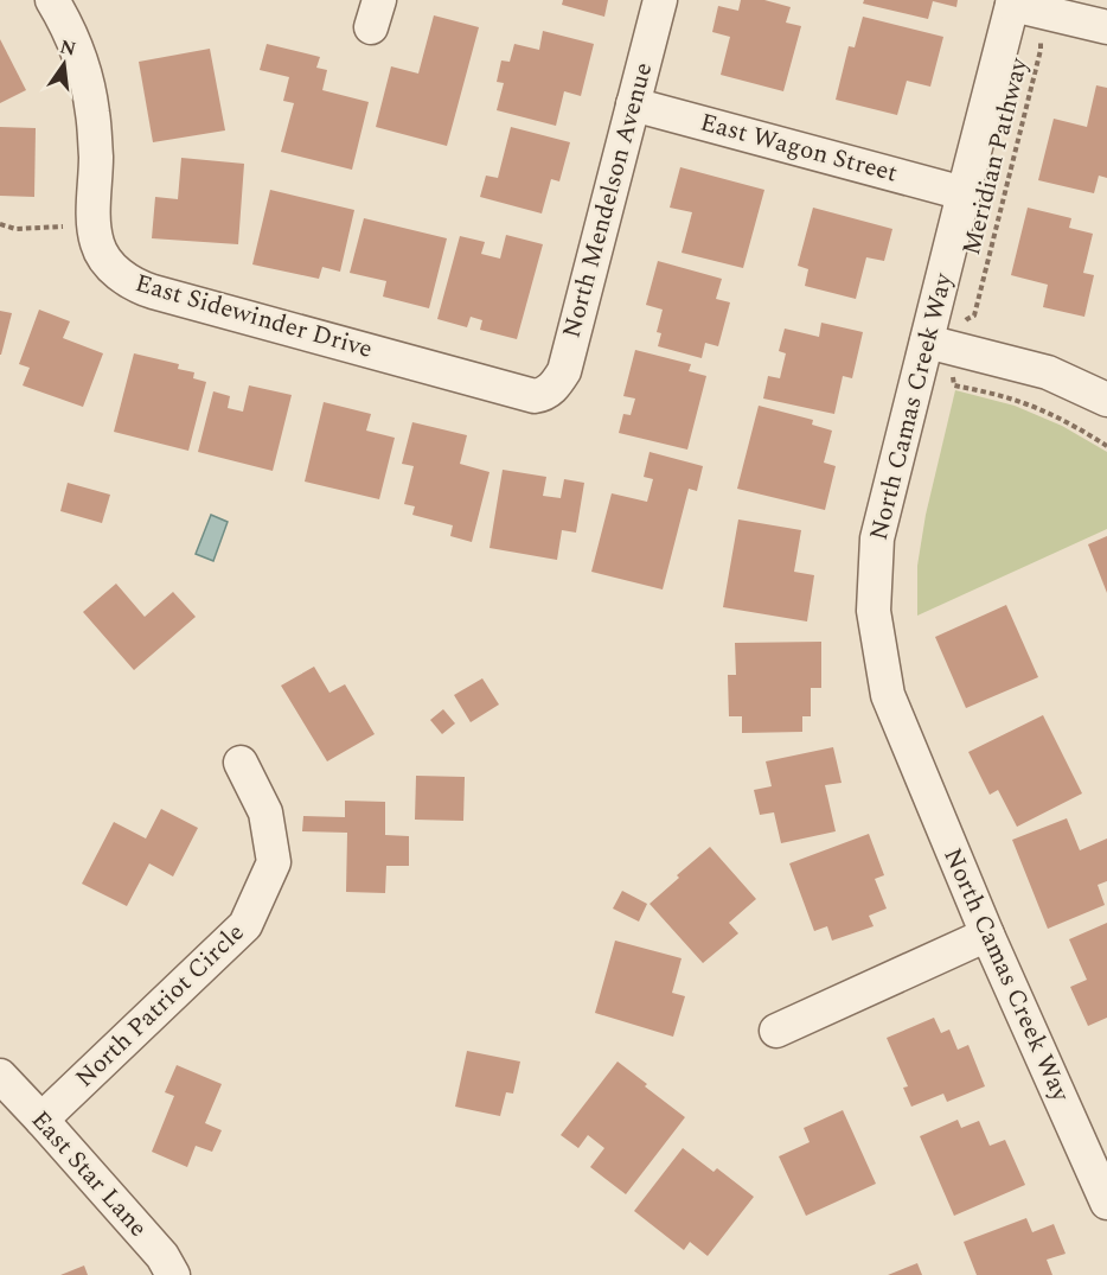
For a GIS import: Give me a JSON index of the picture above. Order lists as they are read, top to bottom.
{
  "streets": {
    "street": [
      "East Wagon Street",
      "North Mendelson Avenue",
      "East Sidewinder Drive",
      "North Camas Creek Way",
      "North Patriot Circle",
      "East Star Lane"
    ],
    "path": ["Meridian Pathway"]
  },
  "crossings": [
    ["East Wagon Street", "North Mendelson Avenue"],
    ["East Wagon Street", "North Camas Creek Way"],
    ["North Mendelson Avenue", "East Sidewinder Drive"],
    ["North Patriot Circle", "East Star Lane"]
  ],
  "north": "top"
}
